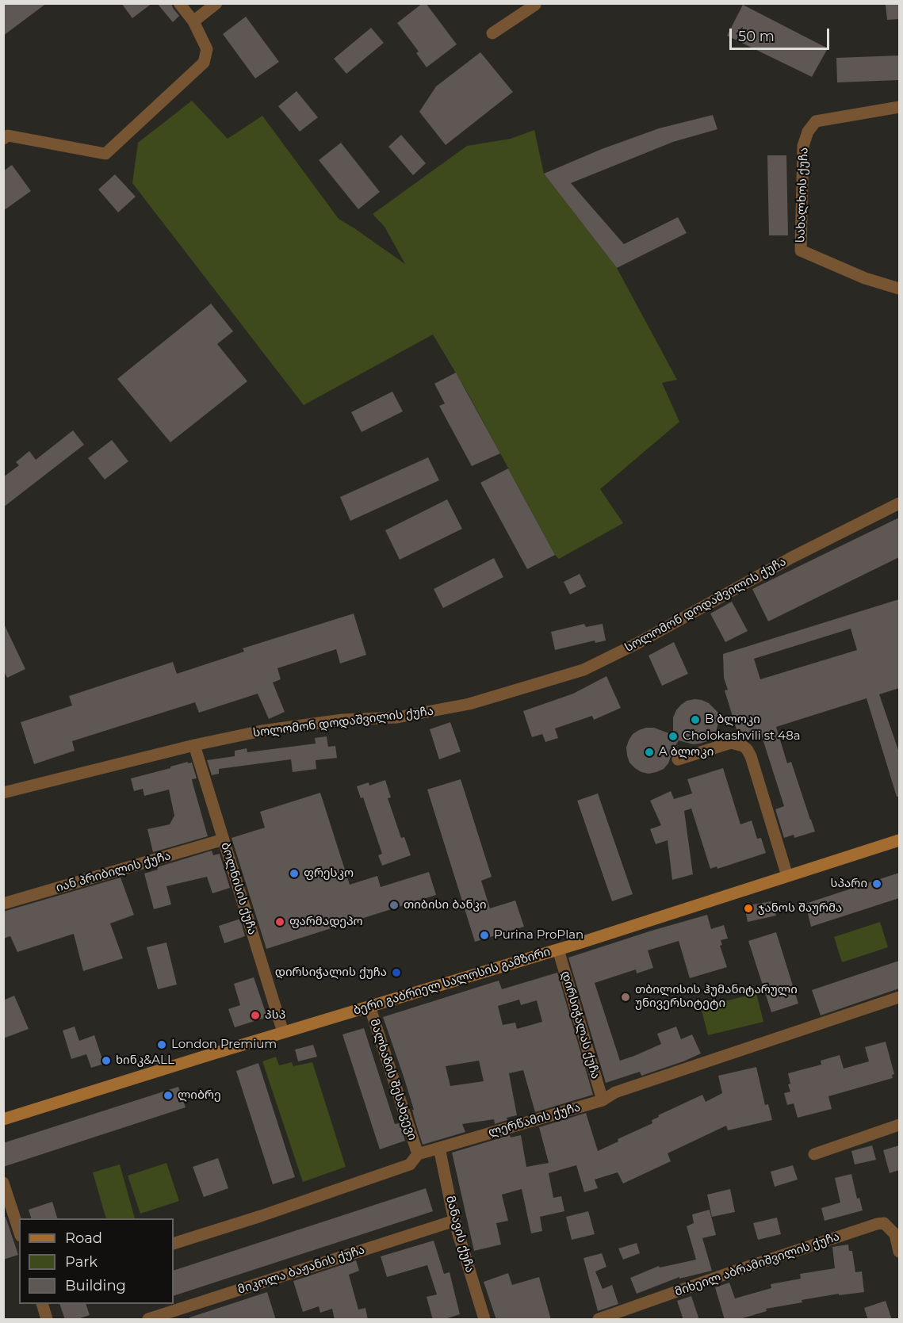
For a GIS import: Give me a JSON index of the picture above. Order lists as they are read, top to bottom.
{
  "streets": {
    "main road": ["ბერი გაბრიელ სალოსის გამზირი"],
    "street": [
      "სახალხოს ქუჩა",
      "სოლომონ დოდაშვილის ქუჩა",
      "იან პრიბილის ქუჩა",
      "ბოლნისის ქუჩა",
      "დირსიჭალას ქუჩა",
      "მალხაზის შესახვევი",
      "ლერწამის ქუჩა",
      "მანავის ქუჩა",
      "მიხეილ აბრამიშვილის ქუჩა",
      "მიკოლა ბაჟანის ქუჩა"
    ]
  },
  "crossings": [
    ["სოლომონ დოდაშვილის ქუჩა", "ბოლნისის ქუჩა"],
    ["იან პრიბილის ქუჩა", "ბოლნისის ქუჩა"],
    ["ბოლნისის ქუჩა", "ბერი გაბრიელ სალოსის გამზირი"],
    ["ბერი გაბრიელ სალოსის გამზირი", "დირსიჭალას ქუჩა"],
    ["ბერი გაბრიელ სალოსის გამზირი", "მალხაზის შესახვევი"],
    ["დირსიჭალას ქუჩა", "ლერწამის ქუჩა"],
    ["მალხაზის შესახვევი", "ლერწამის ქუჩა"],
    ["ლერწამის ქუჩა", "მანავის ქუჩა"],
    ["მანავის ქუჩა", "მიკოლა ბაჟანის ქუჩა"]
  ],
  "places": [
    "B ბლოკი",
    "Cholokashvili st 48a",
    "A ბლოკი",
    "ფრესკო",
    "სპარი",
    "თიბისი ბანკი",
    "ჯანოს შაურმა",
    "ფარმადეპო",
    "Purina ProPlan",
    "დირსიჭალის ქუჩა",
    "თბილისის ჰუმანიტარული უნივერსიტეტი",
    "პსპ",
    "London Premium",
    "ხინკ&ALL",
    "ლიბრე"
  ],
  "legend": ["Road", "Park", "Building"],
  "scale_bar": "50 m"
}
